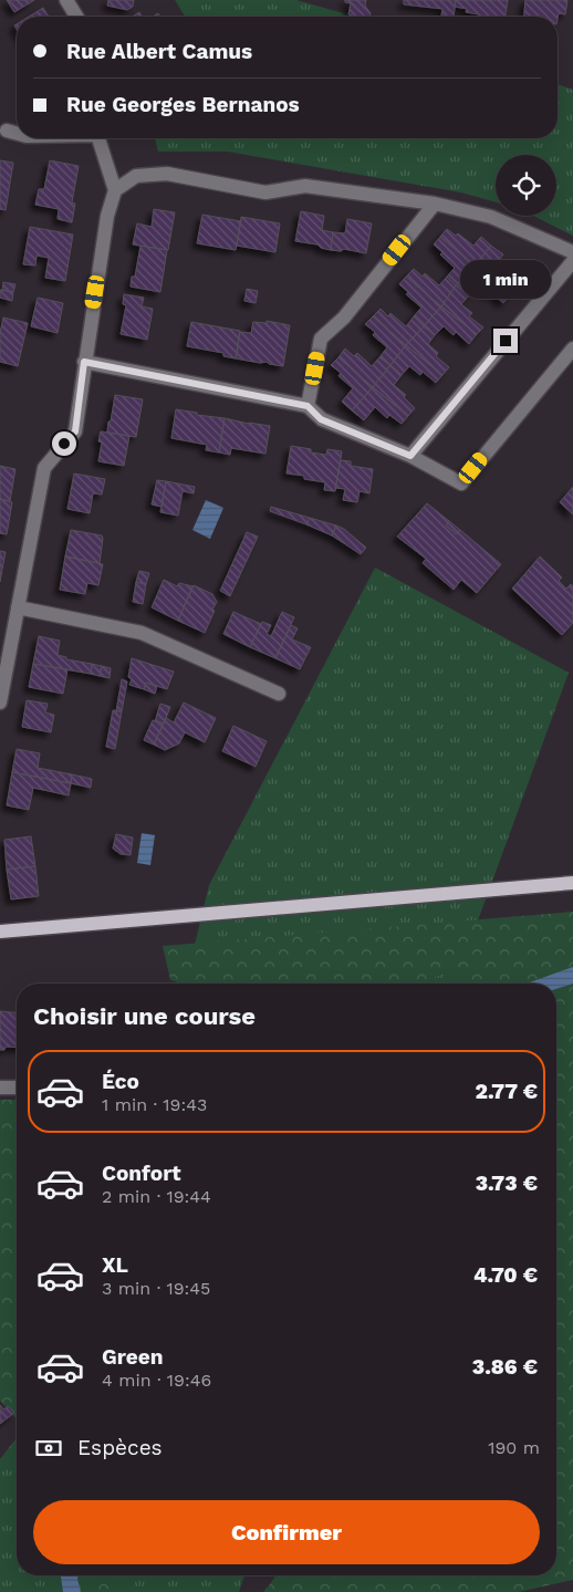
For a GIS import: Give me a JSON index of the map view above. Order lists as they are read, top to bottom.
{
  "page": {
    "banner": ["Rue Albert Camus", "Rue Georges Bernanos"],
    "bubble": "1 min",
    "heading": "Choisir une course",
    "list": [
      {
        "name": "Éco",
        "note": "1 min · 19:43",
        "value": "2.77 €"
      },
      {
        "name": "Confort",
        "note": "2 min · 19:44",
        "value": "3.73 €"
      },
      {
        "name": "XL",
        "note": "3 min · 19:45",
        "value": "4.70 €"
      },
      {
        "name": "Green",
        "note": "4 min · 19:46",
        "value": "3.86 €"
      }
    ],
    "pay": ["Espèces", "190 m"],
    "buttons": "Confirmer"
  }
}
